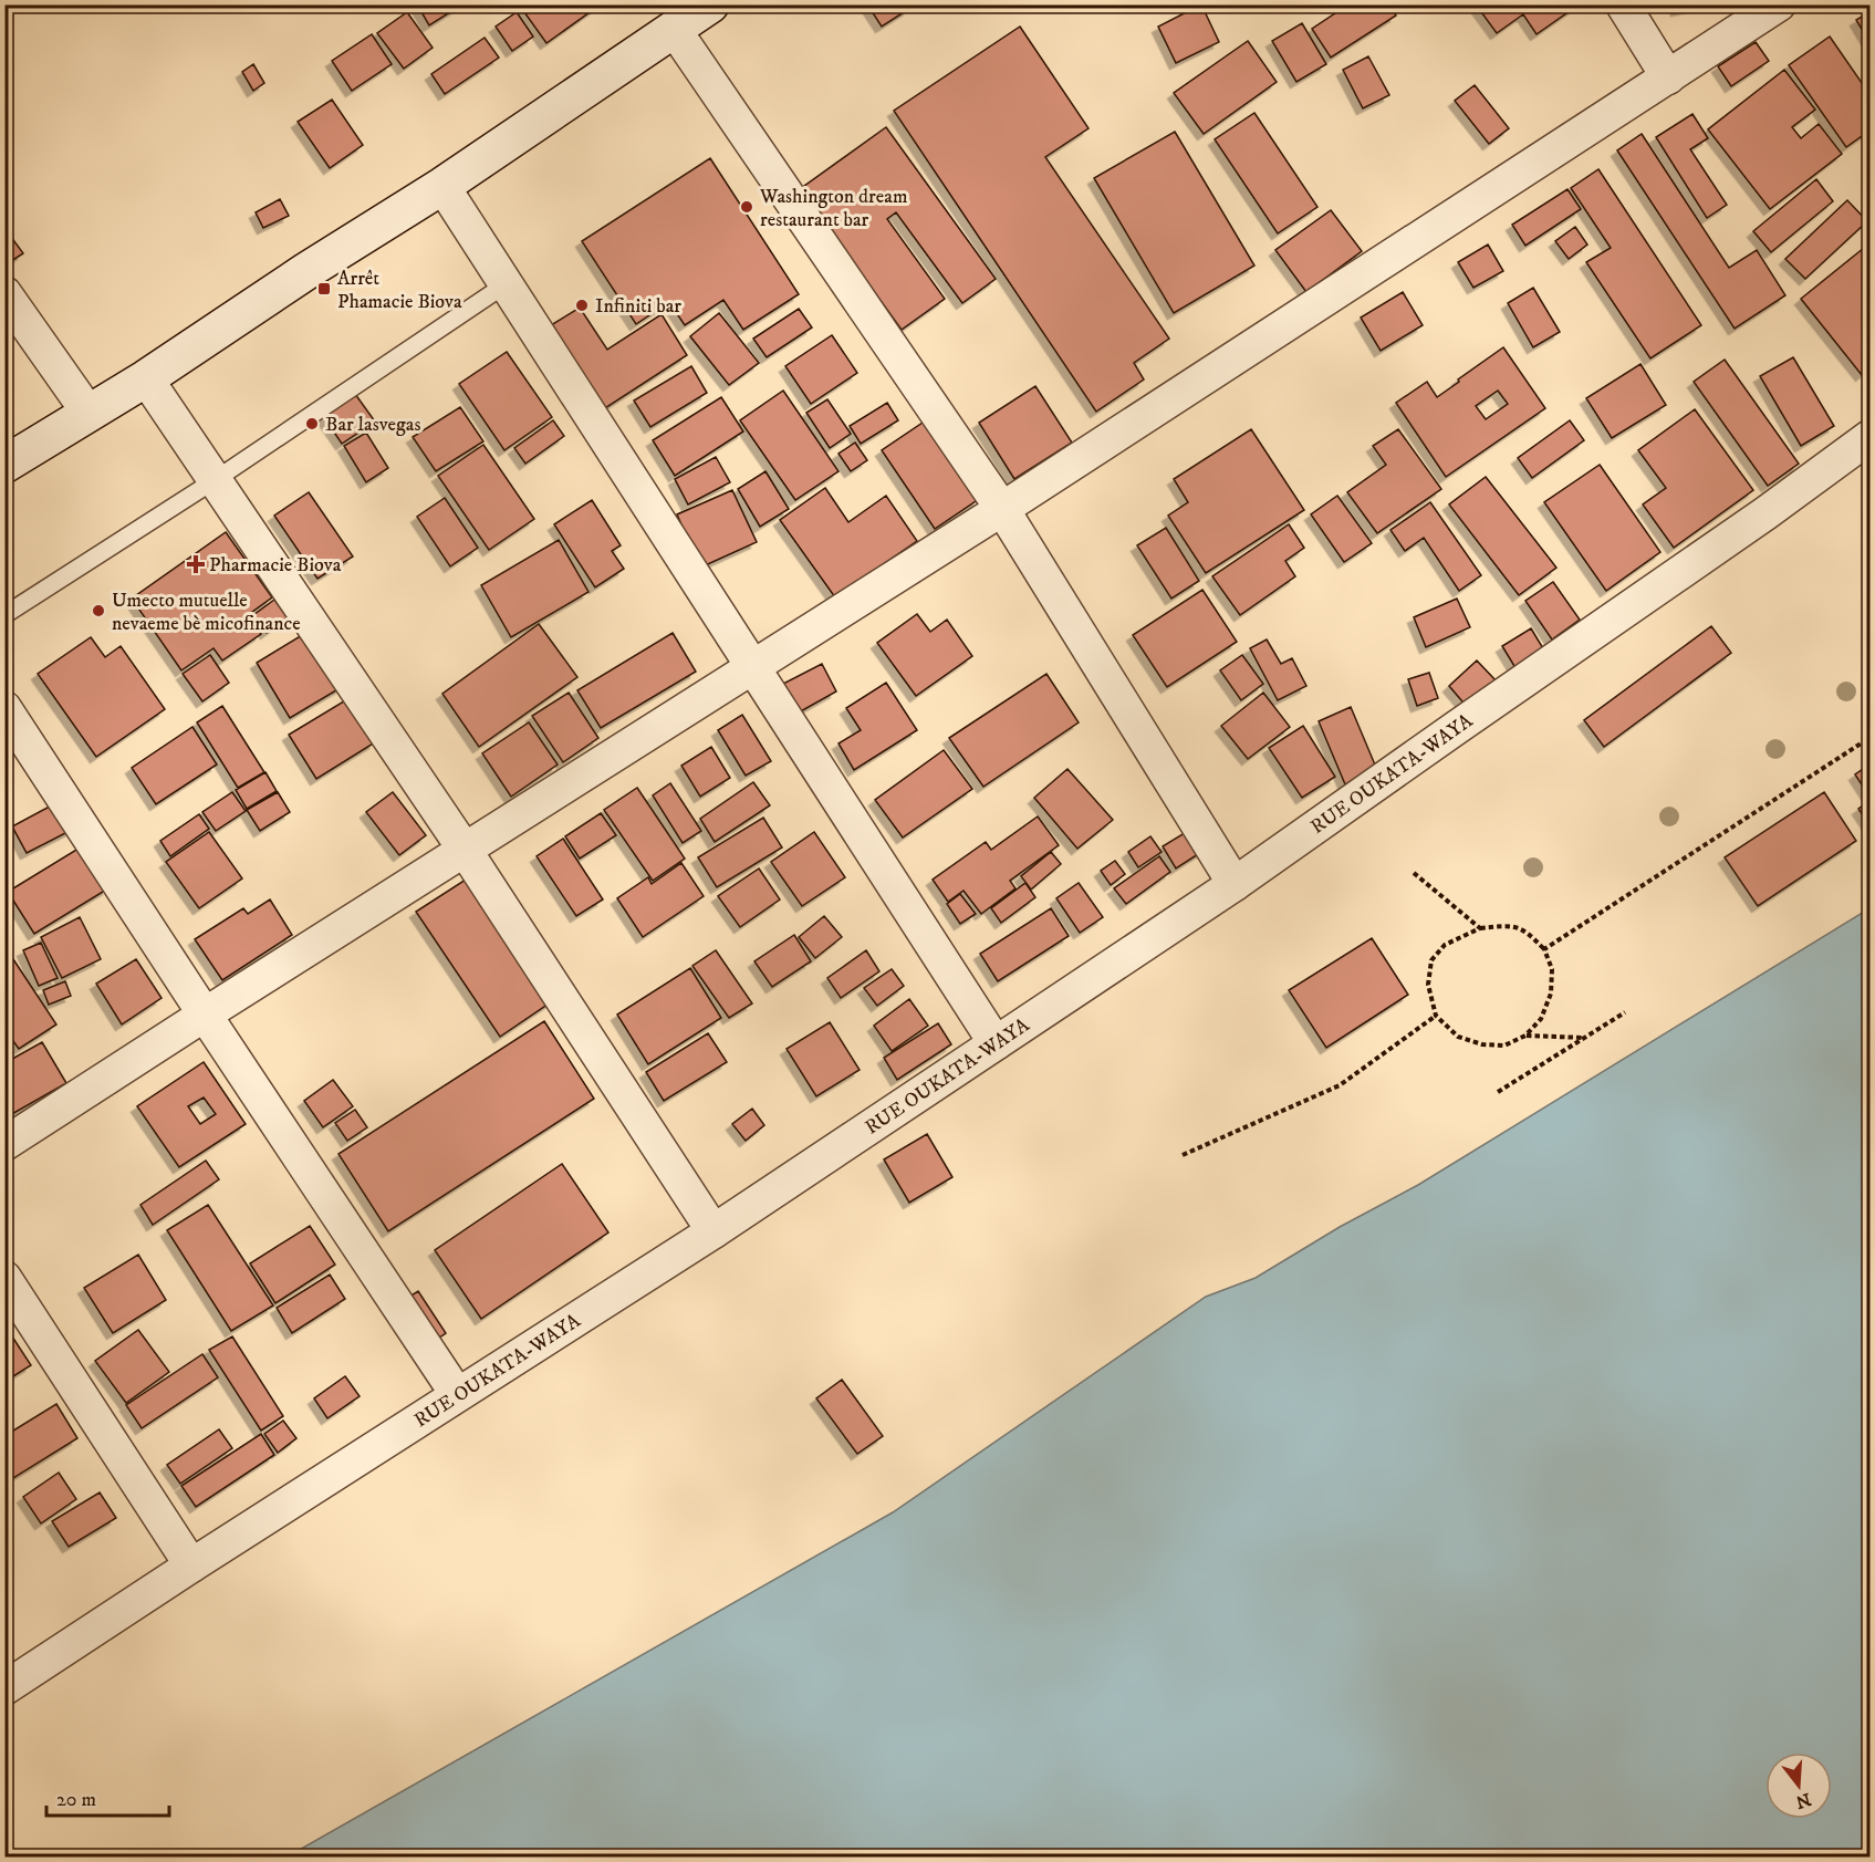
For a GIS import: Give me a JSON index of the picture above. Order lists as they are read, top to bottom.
{
  "streets": {
    "street": ["RUE OUKATA-WAYA"]
  },
  "places": {
    "other": [
      "Washington dream restaurant bar",
      "Infiniti bar",
      "Bar lasvegas",
      "Umecto mutuelle nevaeme bè micofinance"
    ],
    "transit": ["Arrêt Phamacie Biova"],
    "health": ["Pharmacie Biova"]
  },
  "scale_bar": "20 m",
  "north": "bottom"
}
